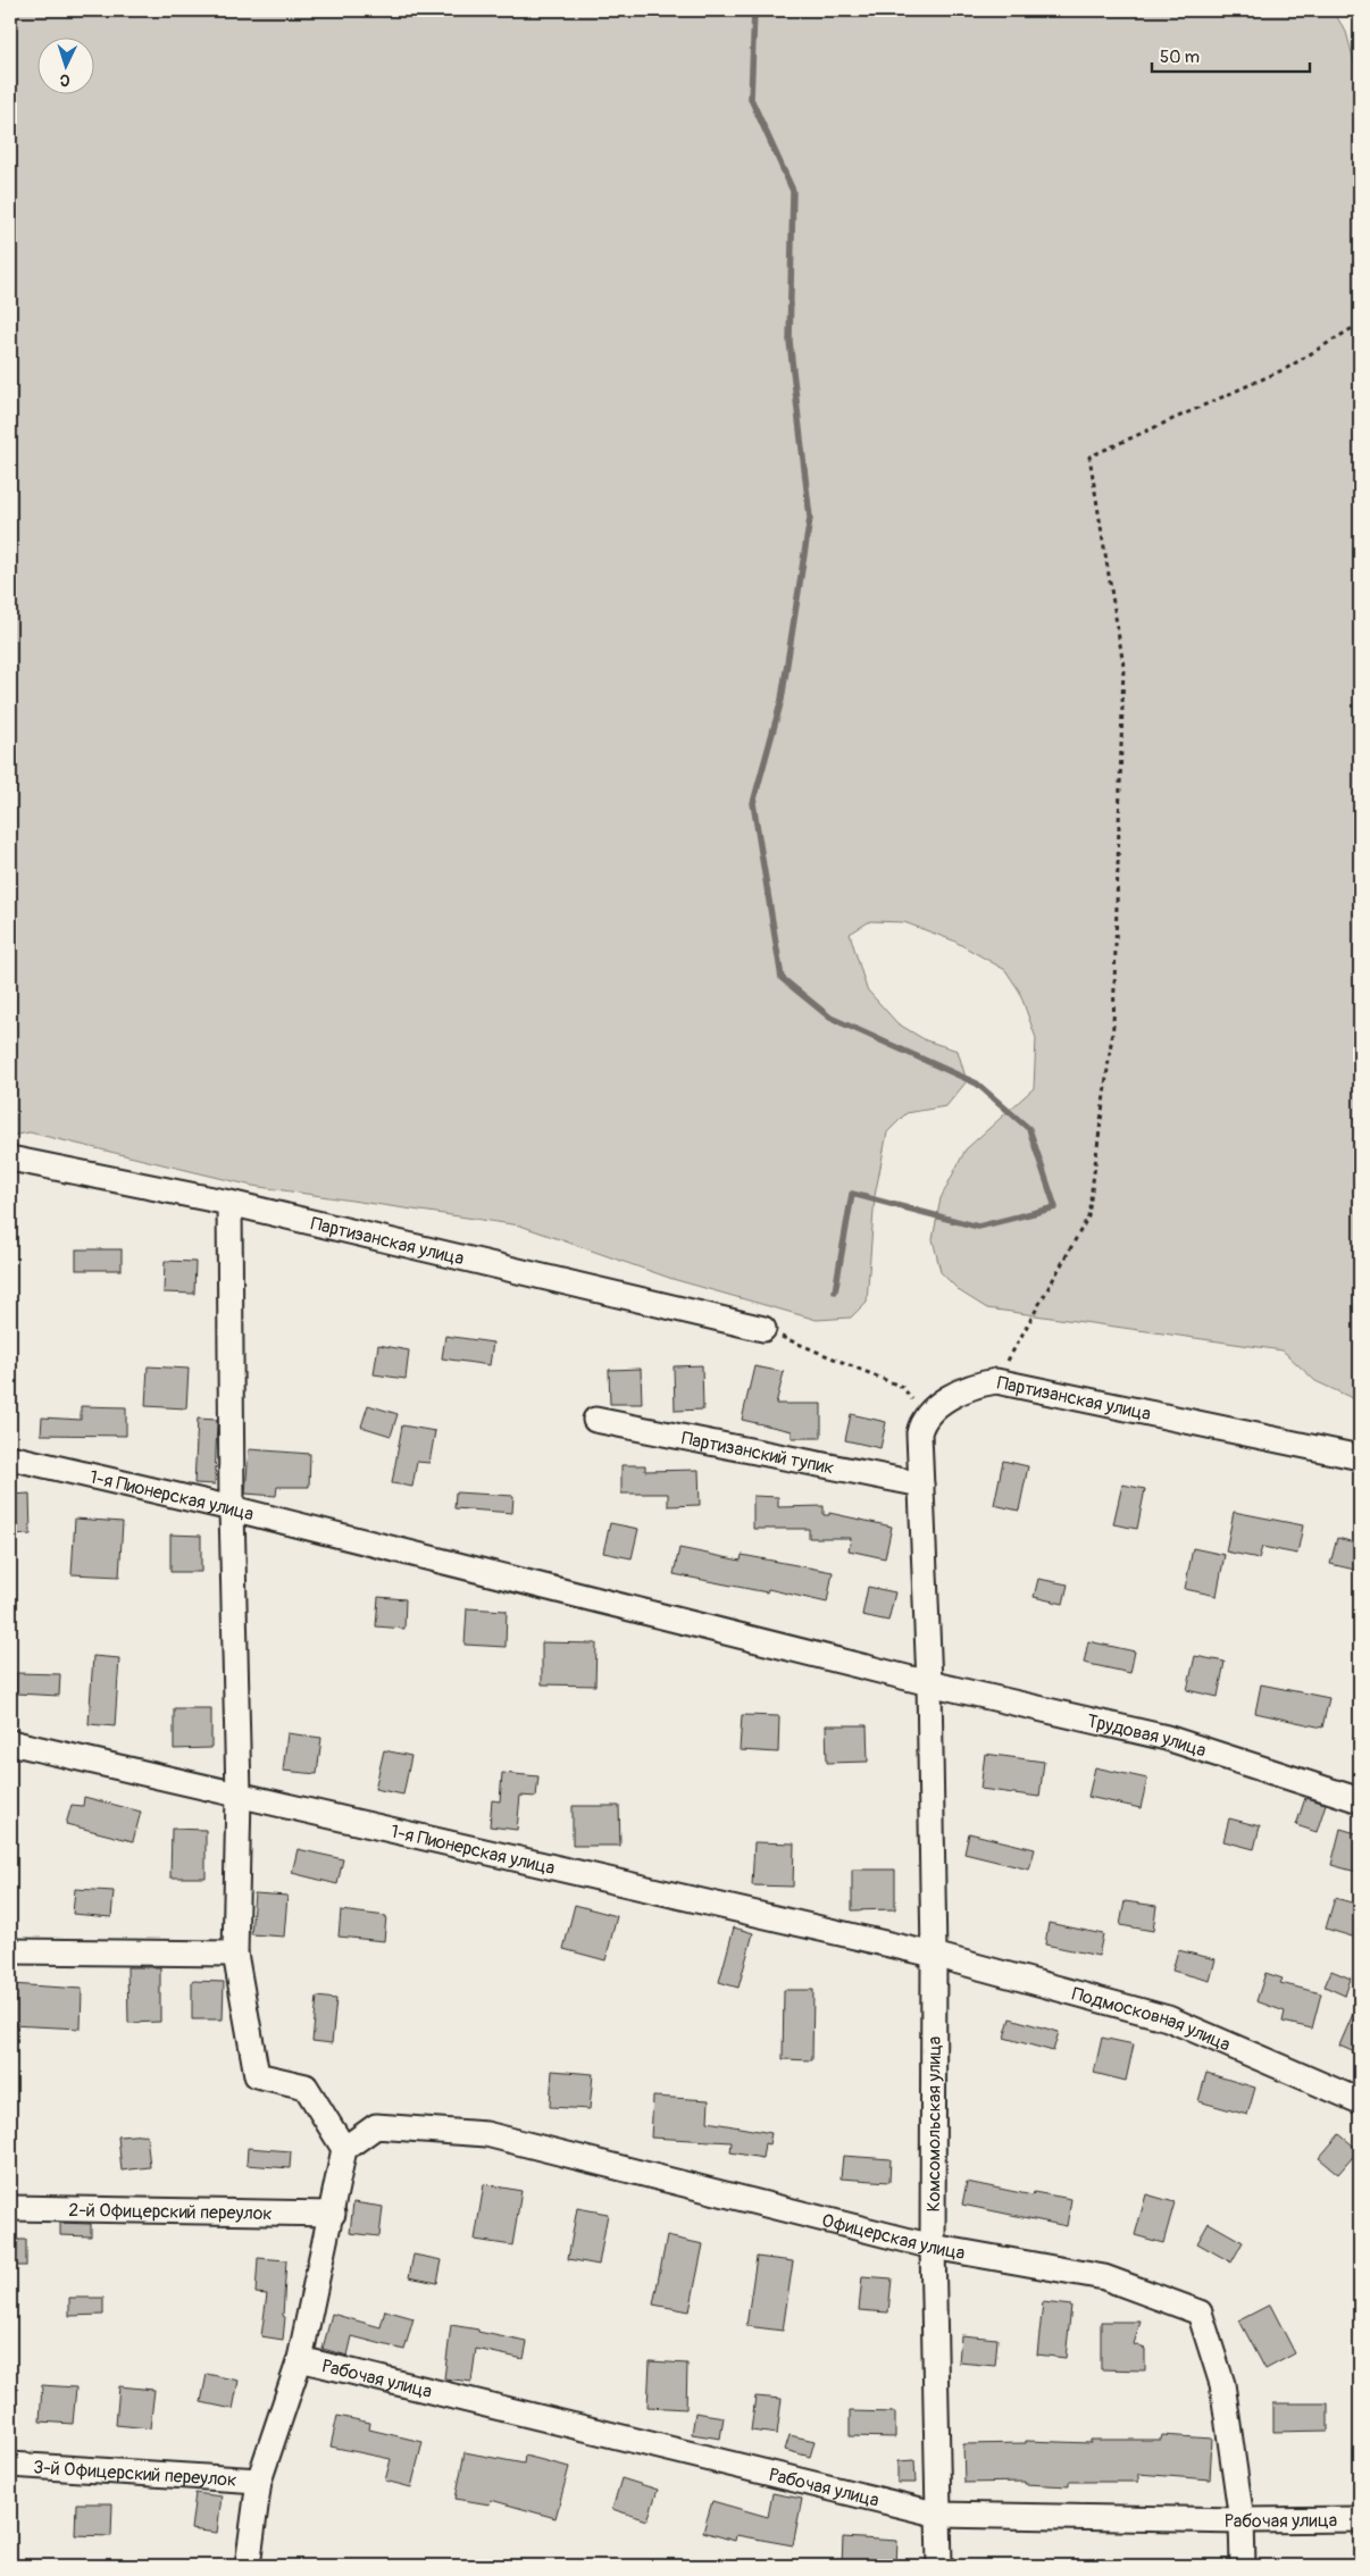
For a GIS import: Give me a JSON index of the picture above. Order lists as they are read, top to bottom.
{
  "streets": {
    "street": [
      "Партизанская улица",
      "Партизанский тупик",
      "1-я Пионерская улица",
      "Трудовая улица",
      "Подмосковная улица",
      "Комсомольская улица",
      "2-й Офицерский переулок",
      "Офицерская улица",
      "Рабочая улица",
      "3-й Офицерский переулок"
    ]
  },
  "crossings": [
    ["1-я Пионерская улица", "Трудовая улица"],
    ["1-я Пионерская улица", "Подмосковная улица"],
    ["1-я Пионерская улица", "Комсомольская улица"],
    ["Трудовая улица", "Комсомольская улица"],
    ["Подмосковная улица", "Комсомольская улица"],
    ["Комсомольская улица", "Офицерская улица"],
    ["Комсомольская улица", "Рабочая улица"],
    ["Офицерская улица", "Рабочая улица"]
  ],
  "scale_bar": "50 m",
  "north": "bottom"
}
